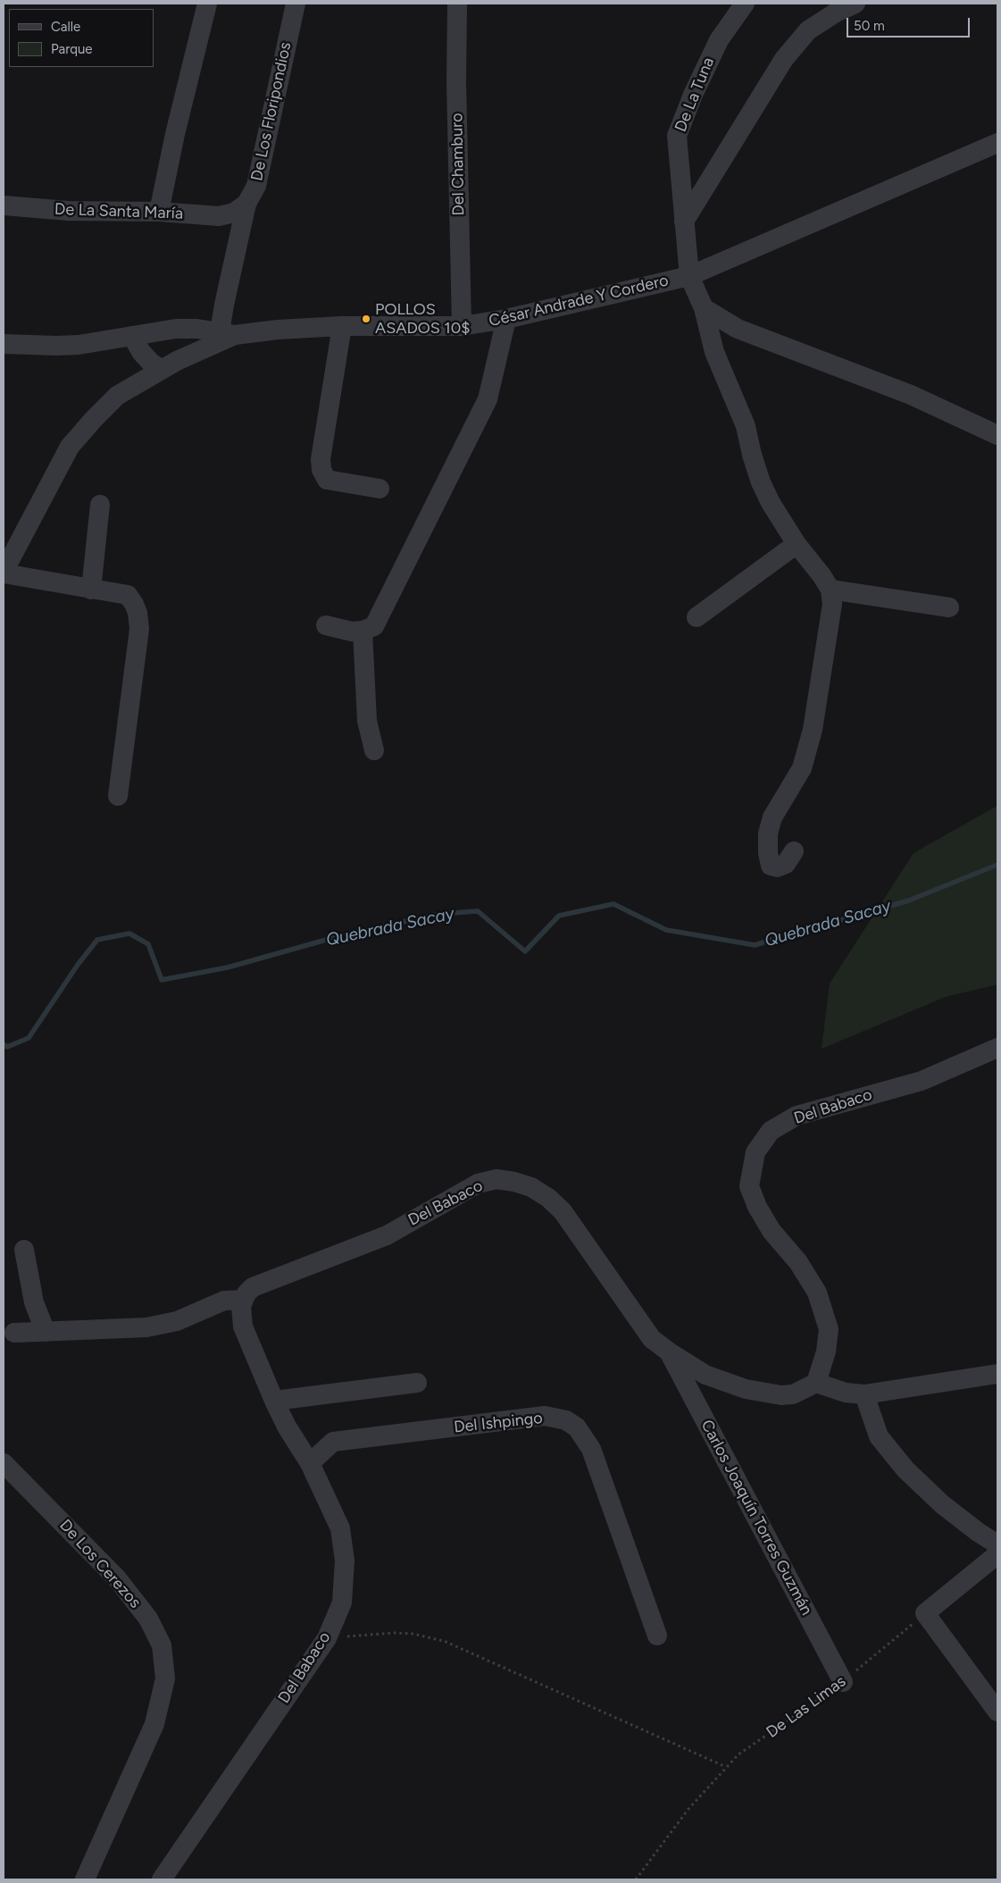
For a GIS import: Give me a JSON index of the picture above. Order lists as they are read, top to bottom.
{
  "streets": {
    "street": [
      "De La Tuna",
      "De Los Floripondios",
      "Del Chamburo",
      "De La Santa María",
      "César Andrade Y Cordero",
      "Del Babaco",
      "Del Ishpingo",
      "Carlos Joaquín Torres Guzmán",
      "De Los Cerezos"
    ],
    "path": ["De Las Limas"]
  },
  "crossings": [
    ["De La Tuna", "César Andrade Y Cordero"],
    ["De Los Floripondios", "De La Santa María"],
    ["De Los Floripondios", "César Andrade Y Cordero"],
    ["Del Chamburo", "César Andrade Y Cordero"],
    ["Del Babaco", "Del Ishpingo"],
    ["Del Babaco", "Carlos Joaquín Torres Guzmán"],
    ["Carlos Joaquín Torres Guzmán", "De Las Limas"]
  ],
  "water": ["Quebrada Sacay"],
  "places": ["POLLOS ASADOS 10$"],
  "legend": ["Calle", "Parque"],
  "scale_bar": "50 m"
}
